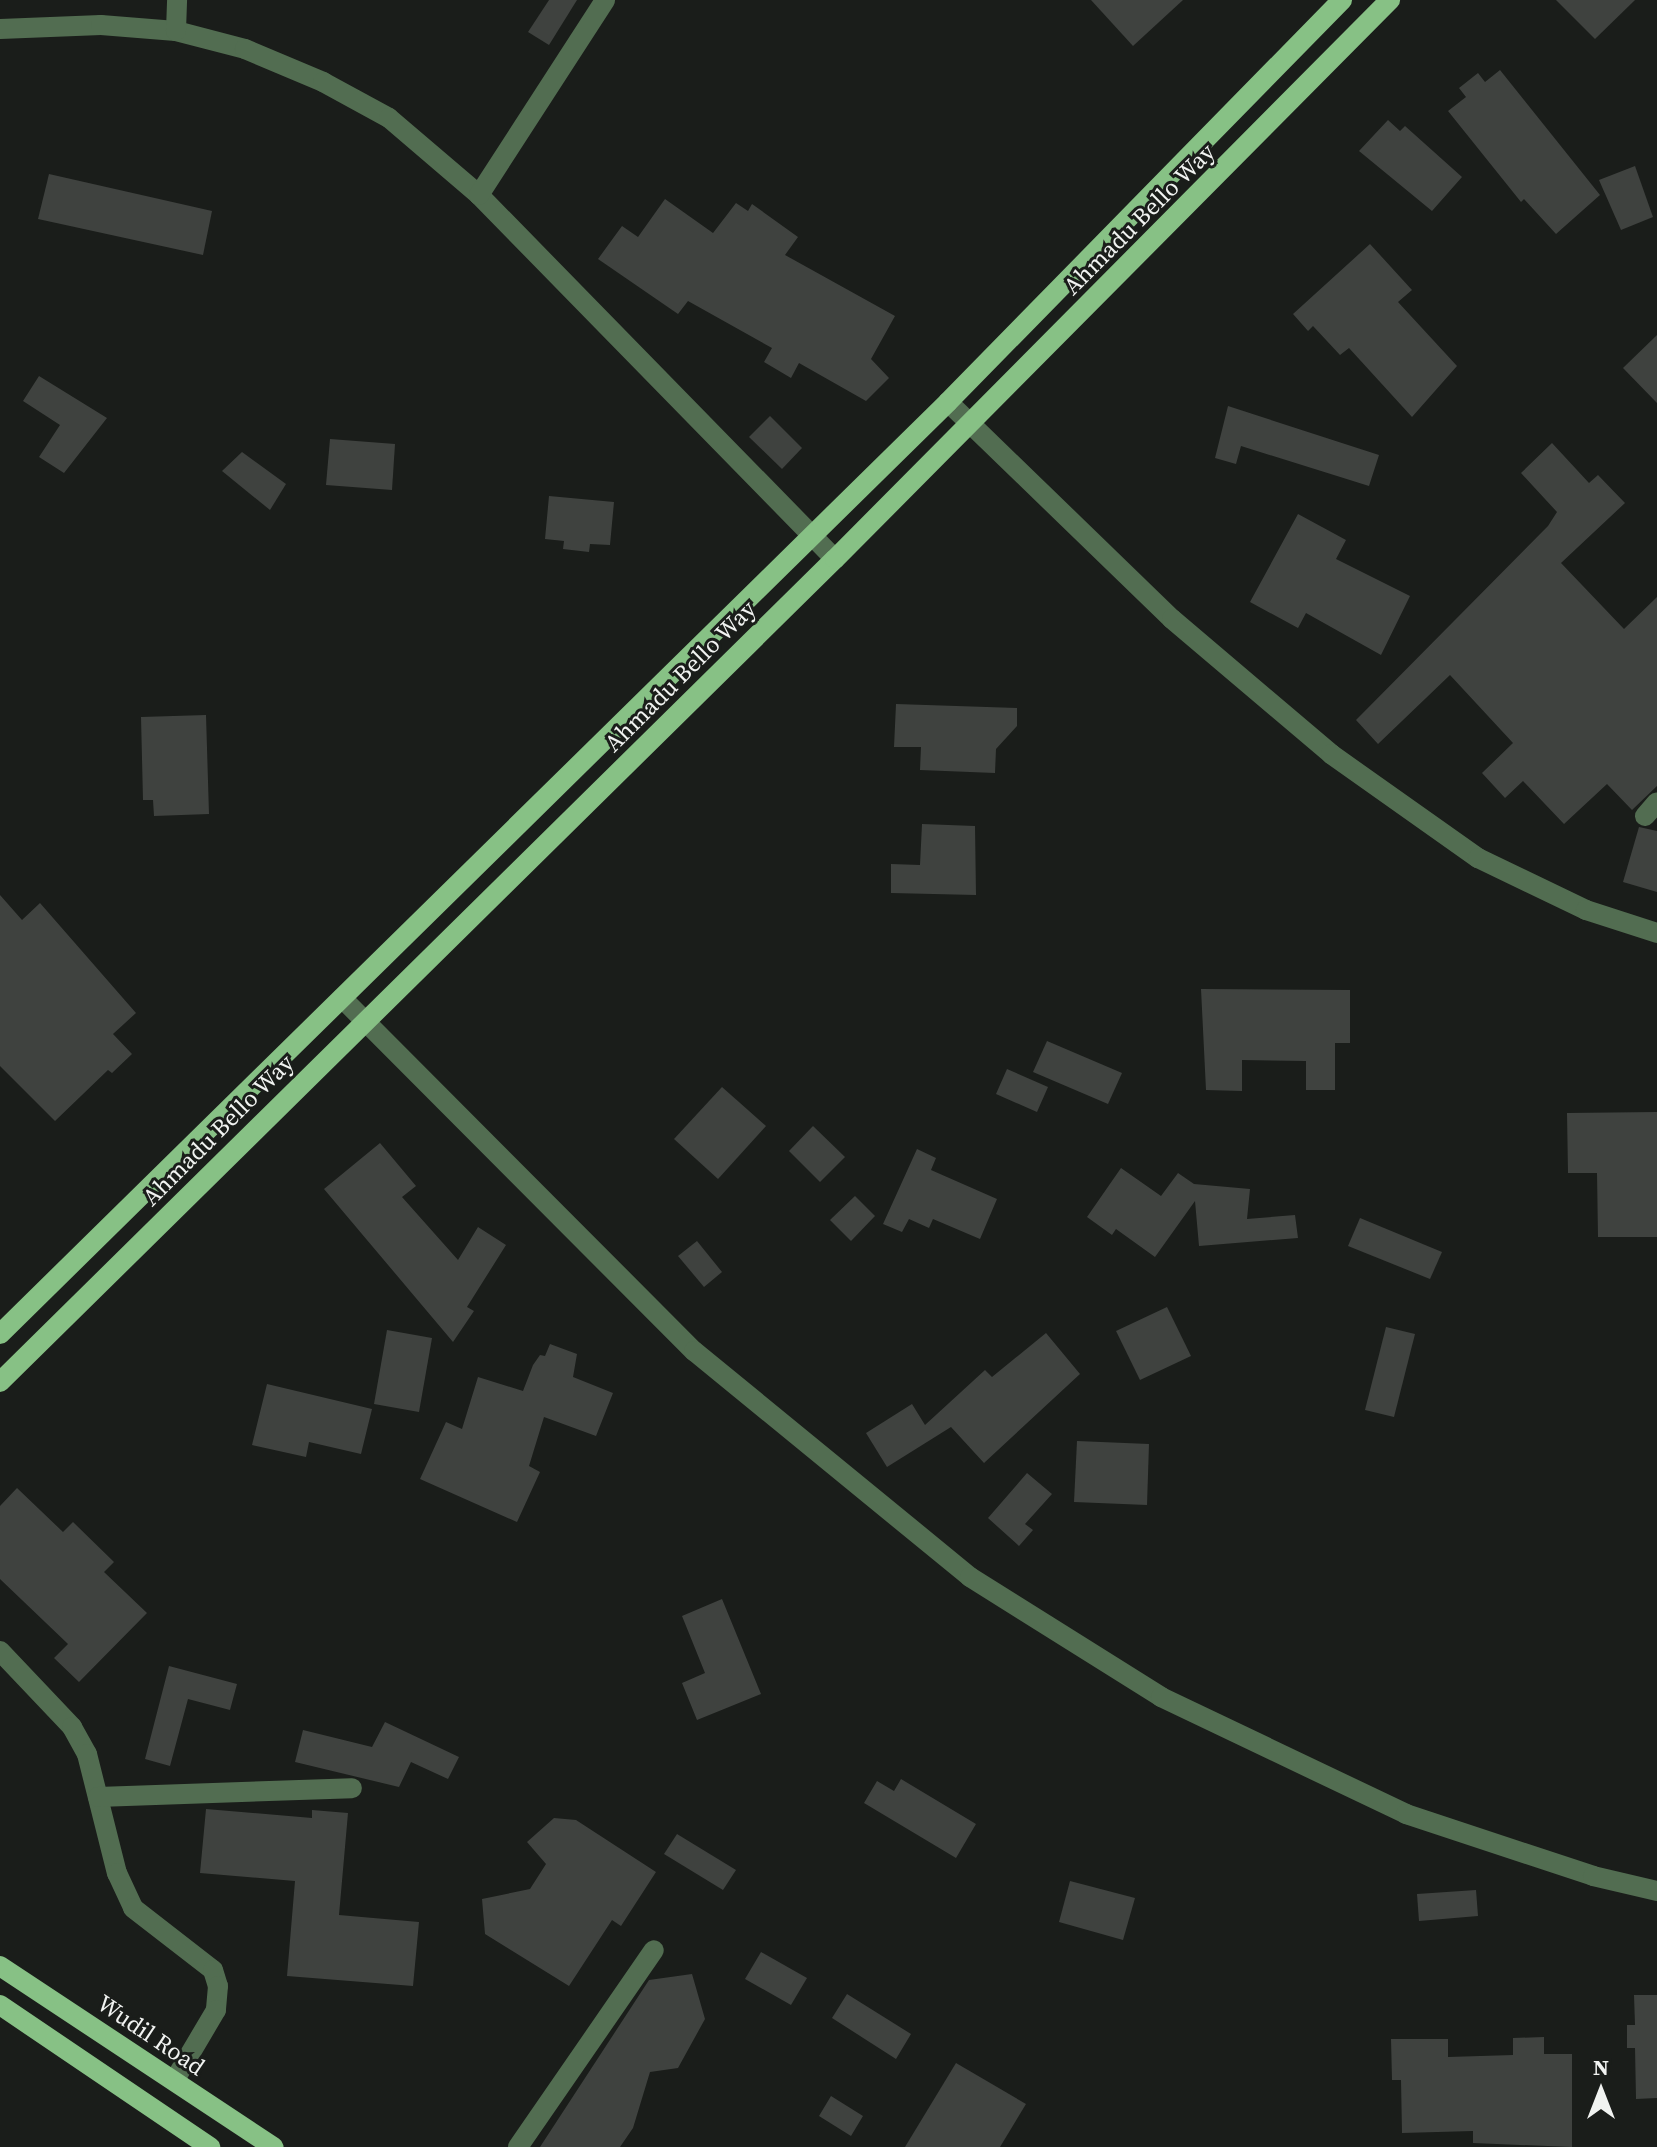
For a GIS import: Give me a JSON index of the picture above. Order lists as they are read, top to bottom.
{
  "streets": {
    "main road": ["Ahmadu Bello Way", "Wudil Road"]
  },
  "north": "top"
}
